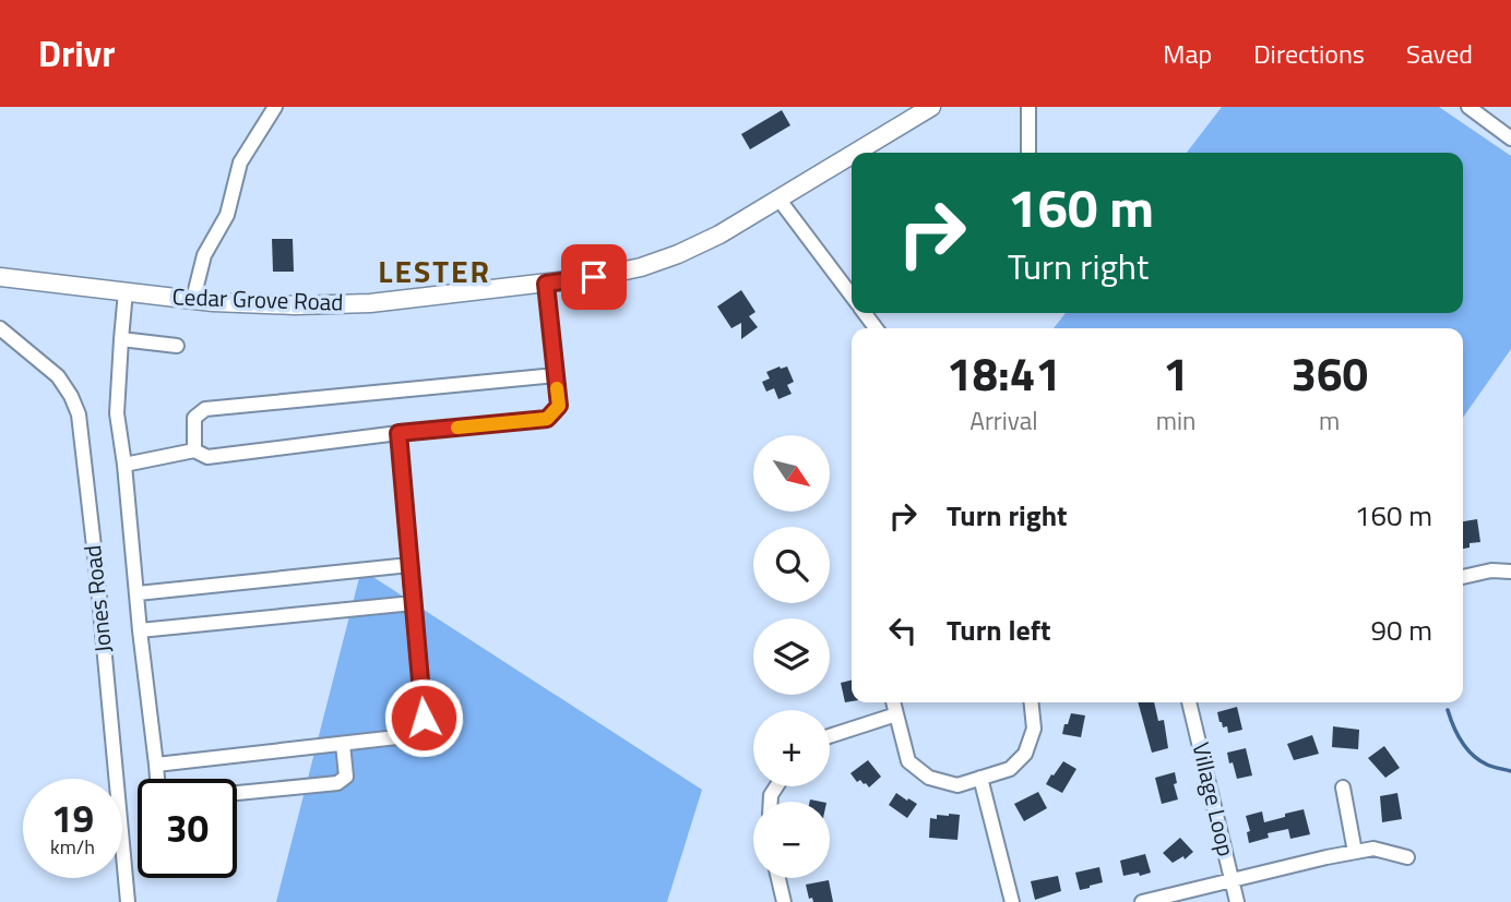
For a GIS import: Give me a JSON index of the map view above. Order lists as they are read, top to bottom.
{
  "streets": {
    "main road": ["Cedar Grove Road"],
    "street": ["Jones Road", "Village Loop"]
  },
  "districts": ["LESTER"],
  "north": "bottom right",
  "page": {
    "header": "Drivr",
    "nav": ["Map", "Directions", "Saved"],
    "turn": ["160 m", "Turn right"],
    "eta": [
      "18:41",
      "Arrival",
      "1",
      "min",
      "360",
      "m"
    ],
    "map_buttons": ["+", "−"],
    "list": [
      {
        "name": "Turn right",
        "value": "160 m"
      },
      {
        "name": "Turn left",
        "value": "90 m"
      }
    ],
    "speed": "19 km/h",
    "limit": "30"
  }
}
